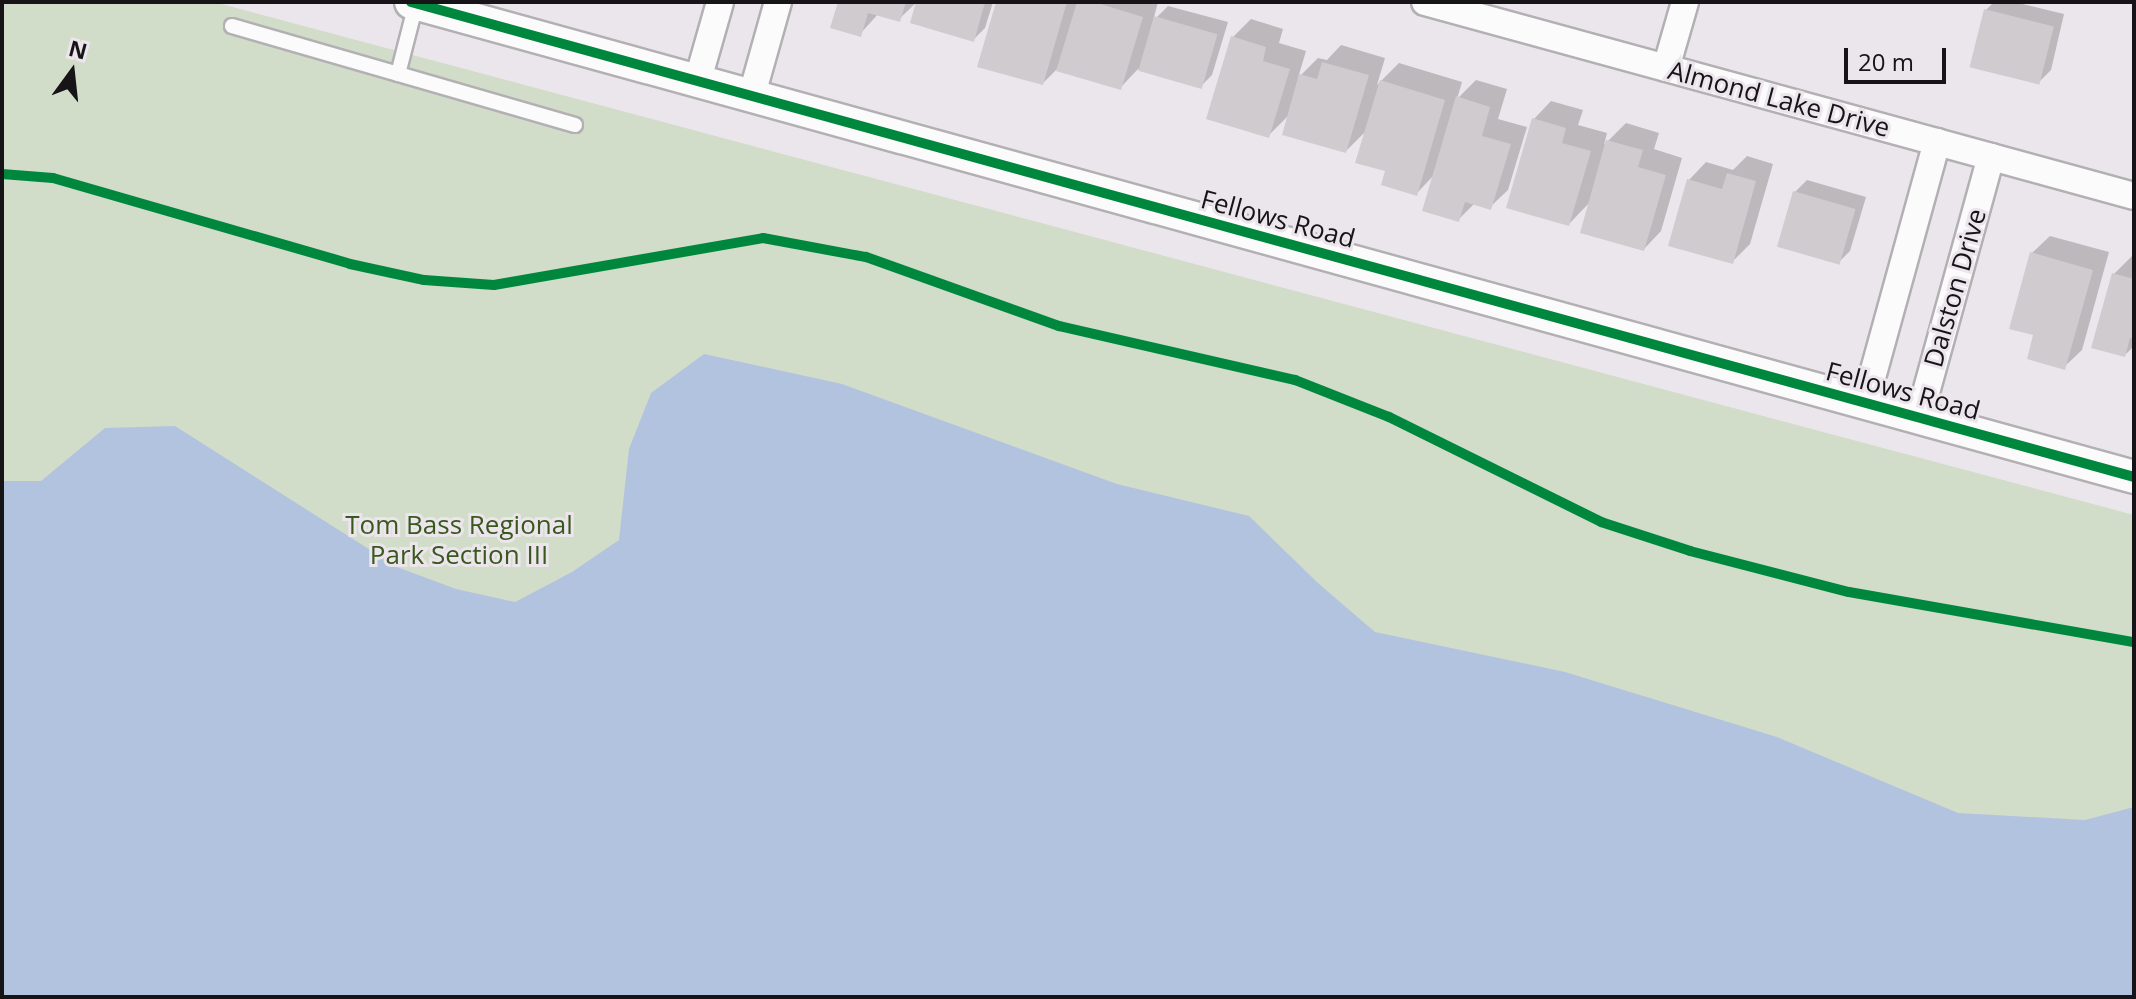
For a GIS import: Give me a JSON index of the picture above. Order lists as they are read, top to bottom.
{
  "streets": {
    "street": ["Almond Lake Drive", "Fellows Road", "Dalston Drive"]
  },
  "crossings": [
    ["Almond Lake Drive", "Dalston Drive"],
    ["Fellows Road", "Dalston Drive"]
  ],
  "parks": ["Tom Bass Regional Park Section III"],
  "scale_bar": "20 m",
  "north": "top"
}
